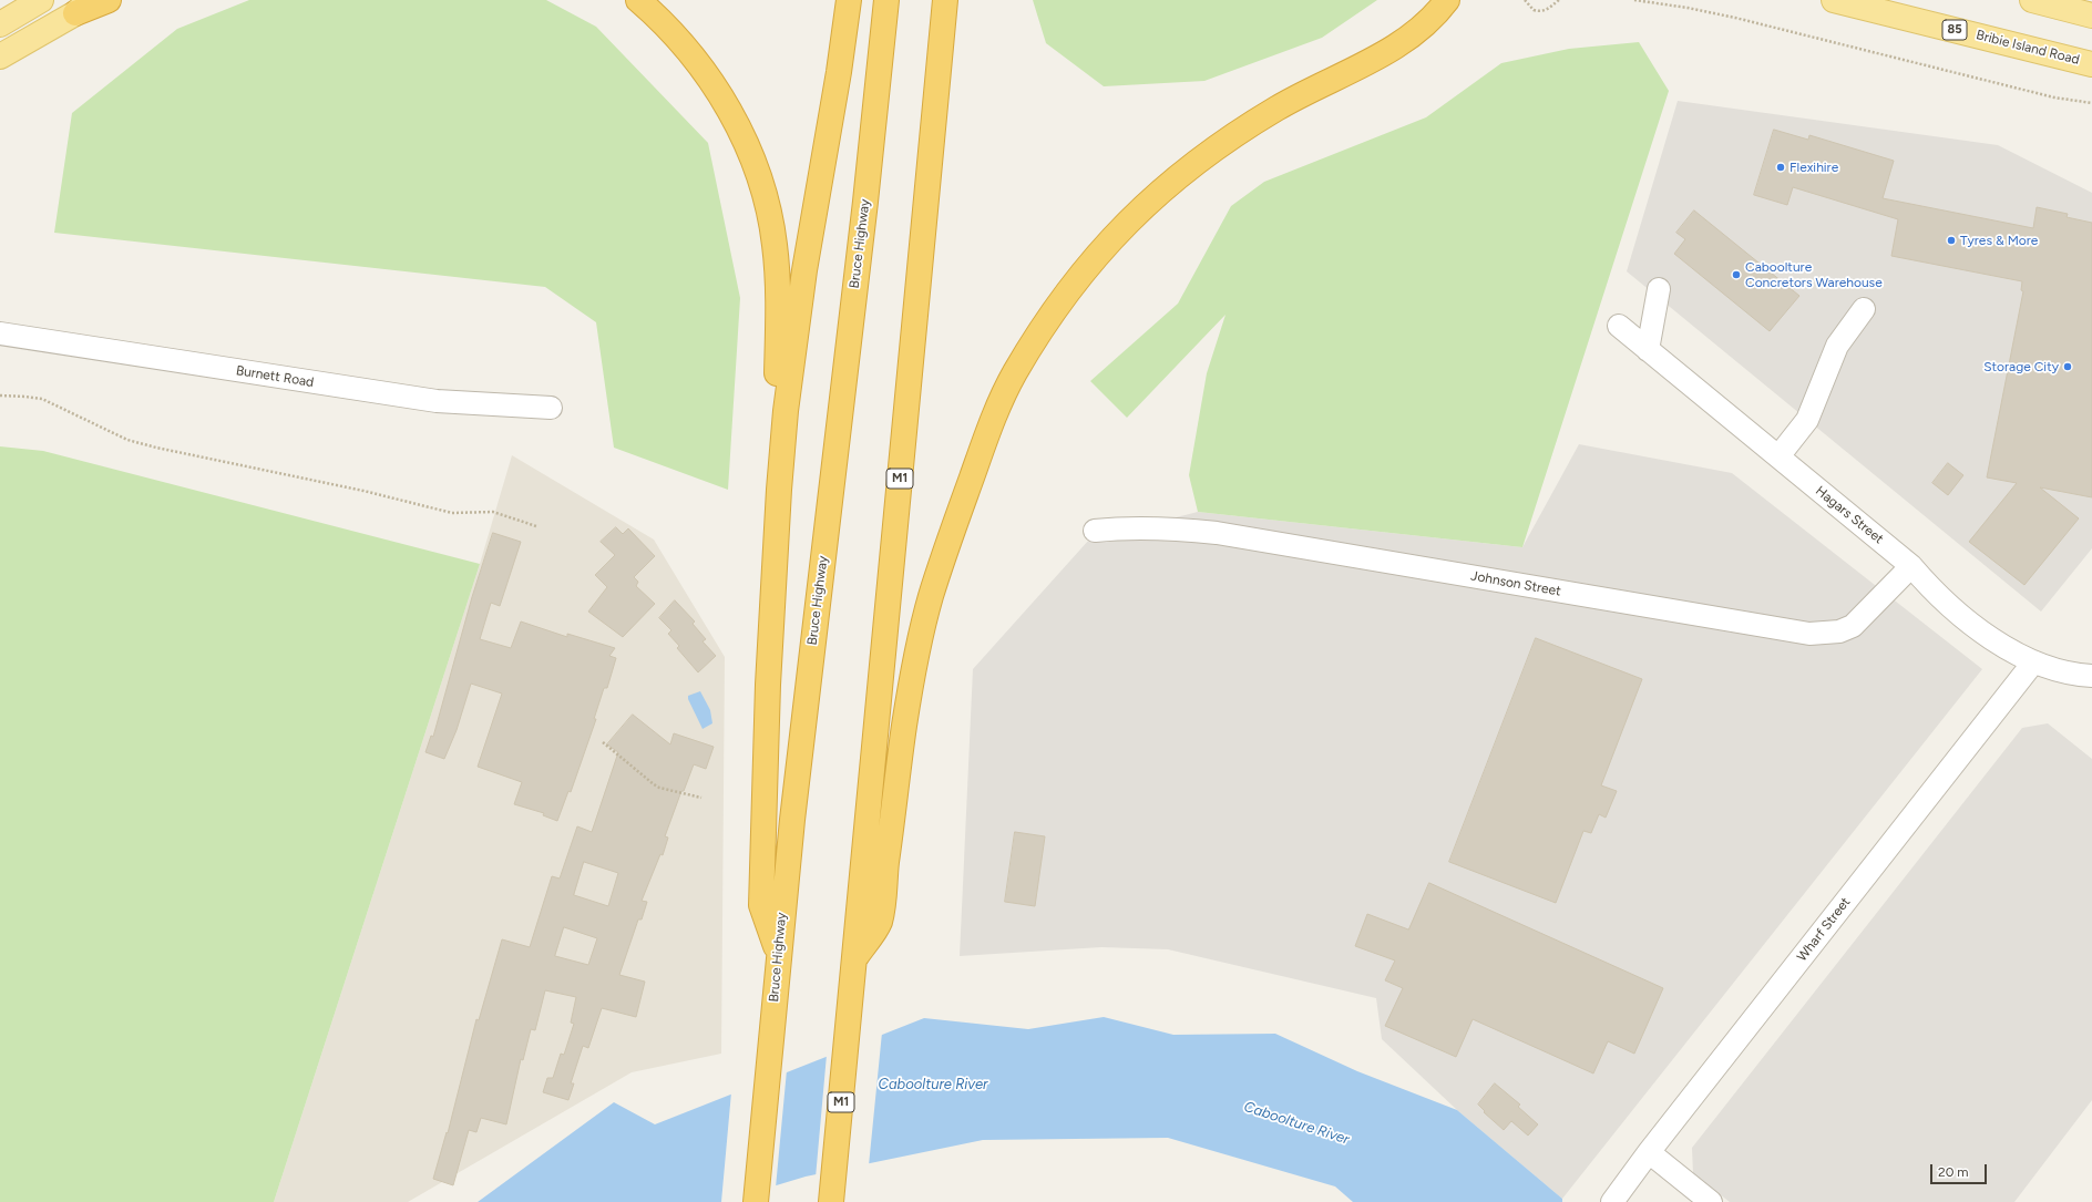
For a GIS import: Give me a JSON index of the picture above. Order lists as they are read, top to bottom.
{
  "streets": {
    "highway": ["Bruce Highway", "M1"],
    "main road": ["85", "Bribie Island Road"],
    "street": [
      "Burnett Road",
      "Hagars Street",
      "Johnson Street",
      "Wharf Street"
    ]
  },
  "crossings": [
    ["Hagars Street", "Johnson Street"],
    ["Hagars Street", "Wharf Street"]
  ],
  "water": ["Caboolture River"],
  "places": [
    "Flexihire",
    "Tyres & More",
    "Caboolture Concretors Warehouse",
    "Storage City"
  ],
  "scale_bar": "20 m"
}
